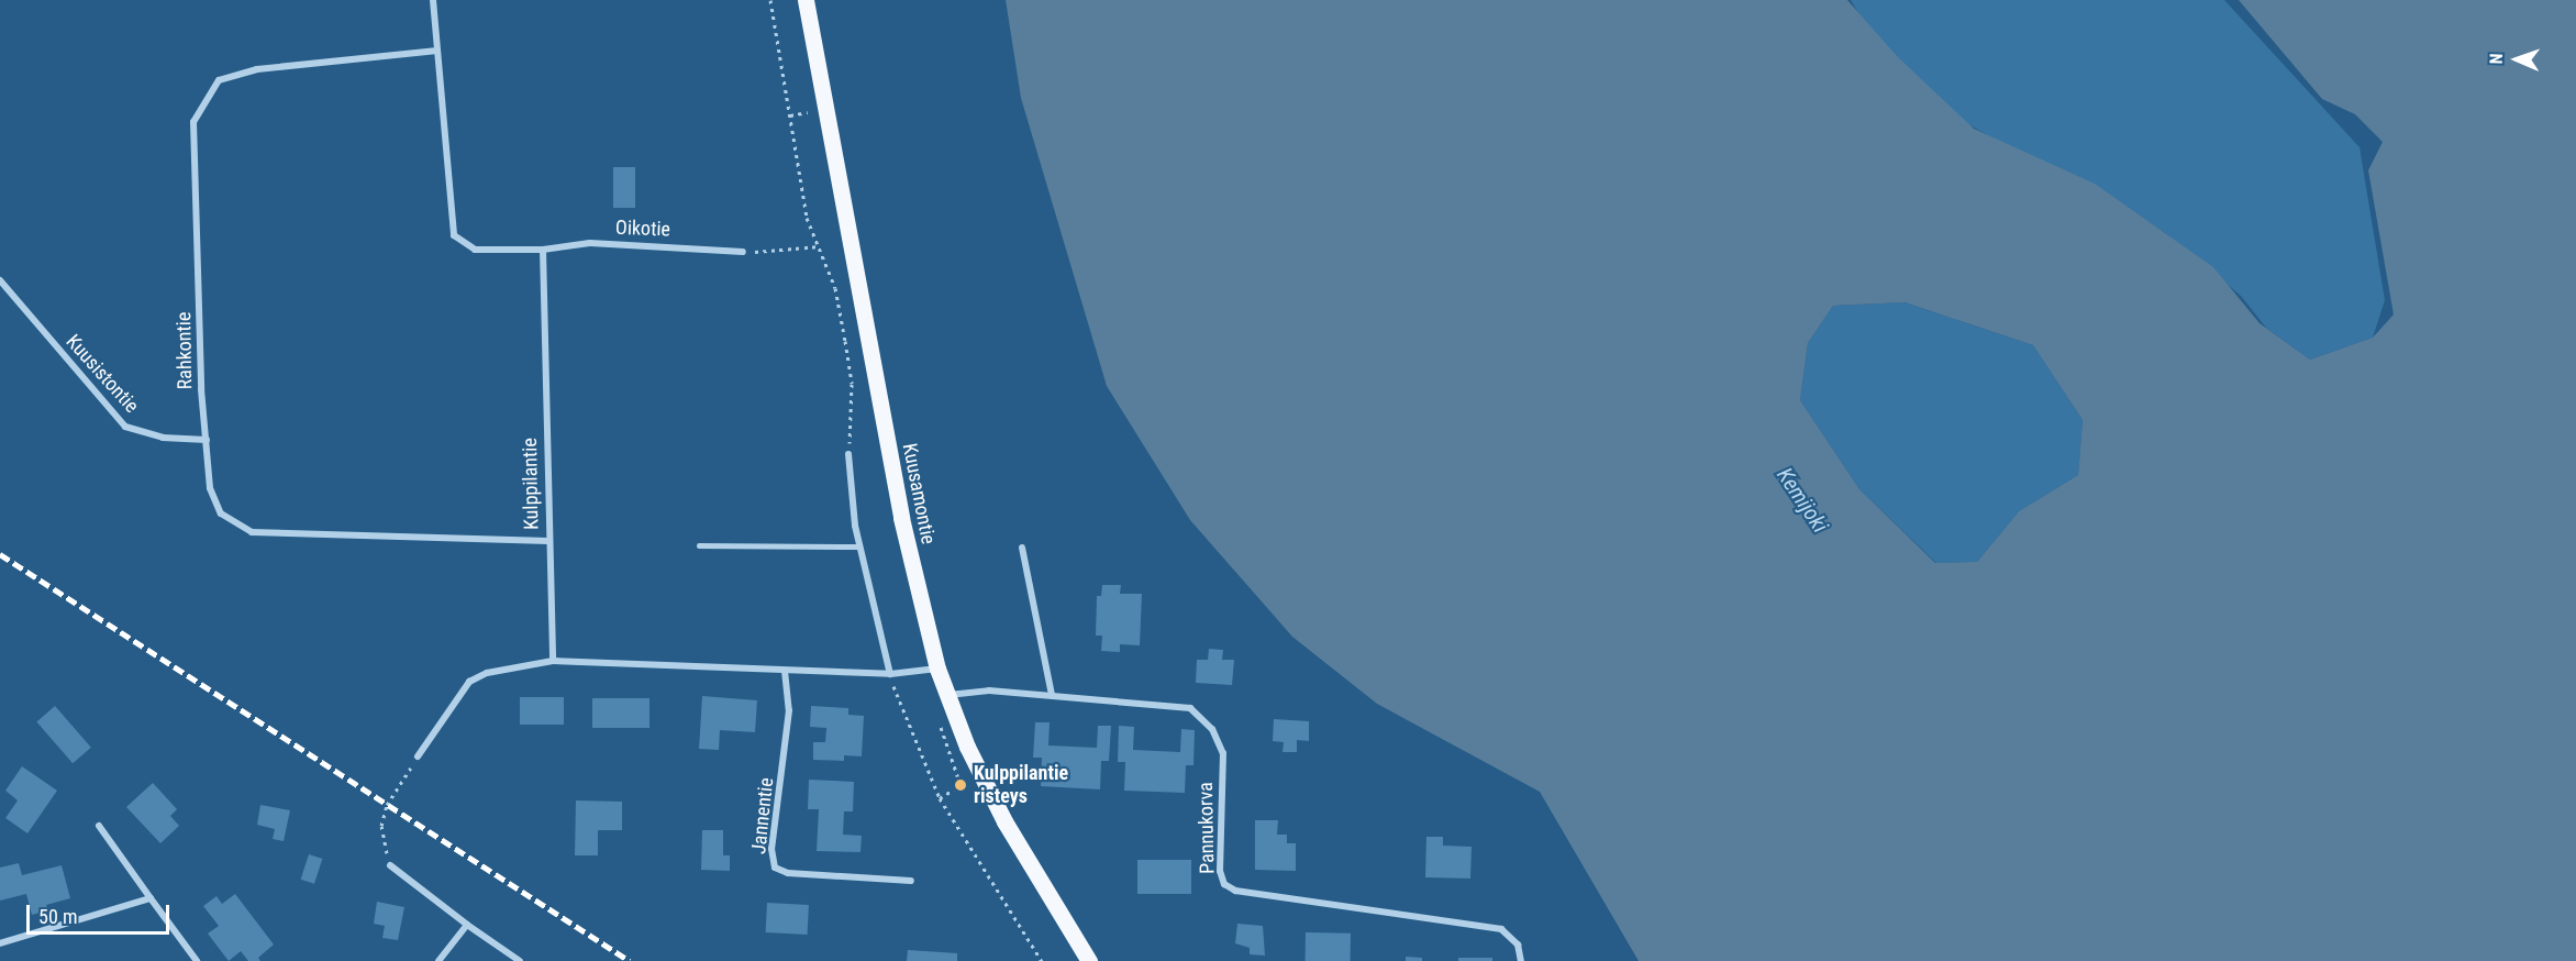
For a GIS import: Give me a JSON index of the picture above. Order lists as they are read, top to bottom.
{
  "streets": {
    "main road": ["Kuusamontie"],
    "street": [
      "Oikotie",
      "Rahkontie",
      "Kuusistontie",
      "Kulppilantie",
      "Jannentie",
      "Pannukorva"
    ]
  },
  "crossings": [
    ["Oikotie", "Kulppilantie"],
    ["Rahkontie", "Kuusistontie"],
    ["Rahkontie", "Kulppilantie"],
    ["Kuusamontie", "Pannukorva"]
  ],
  "water": ["Kemijoki"],
  "places": ["Kulppilantie risteys"],
  "scale_bar": "50 m",
  "north": "left"
}
